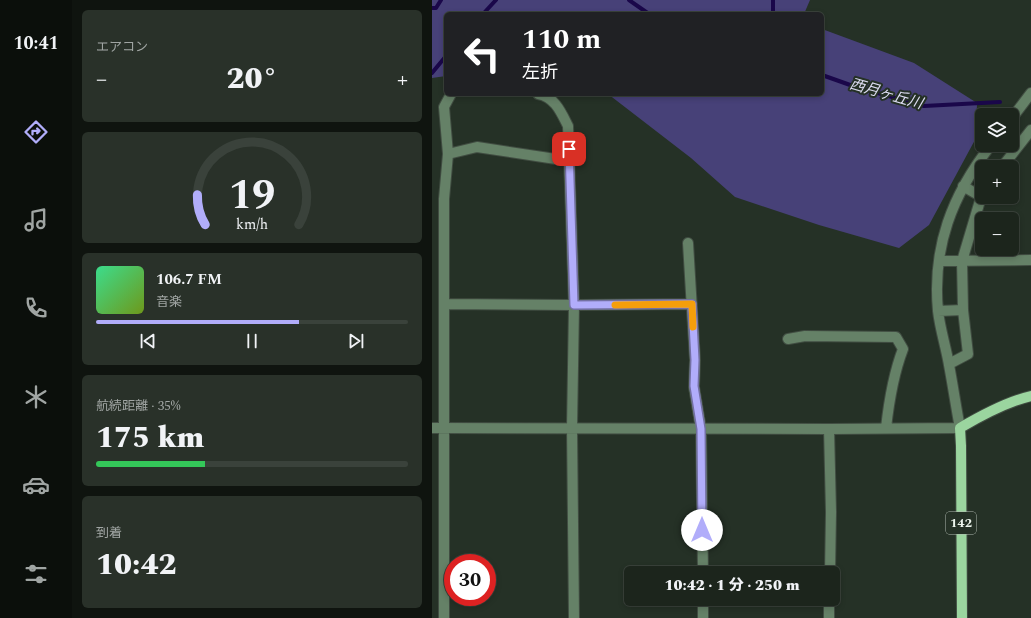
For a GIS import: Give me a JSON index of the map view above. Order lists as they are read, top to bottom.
{
  "streets": {
    "main road": ["142"]
  },
  "water": ["西月ヶ丘川"],
  "page": {
    "tabs": "10:41",
    "tile": [
      "エアコン",
      ["航続距離 · 35%", "175 km"],
      ["到着", "10:42"]
    ],
    "turn": ["110 m", "左折"],
    "heat": ["−", "20°", "+"],
    "map_buttons": ["+", "−"],
    "song": ["106.7 FM", "音楽"],
    "limit": "30",
    "trip": "10:42 · 1 分 · 250 m",
    "gauge": ["19", "km/h"]
  }
}
